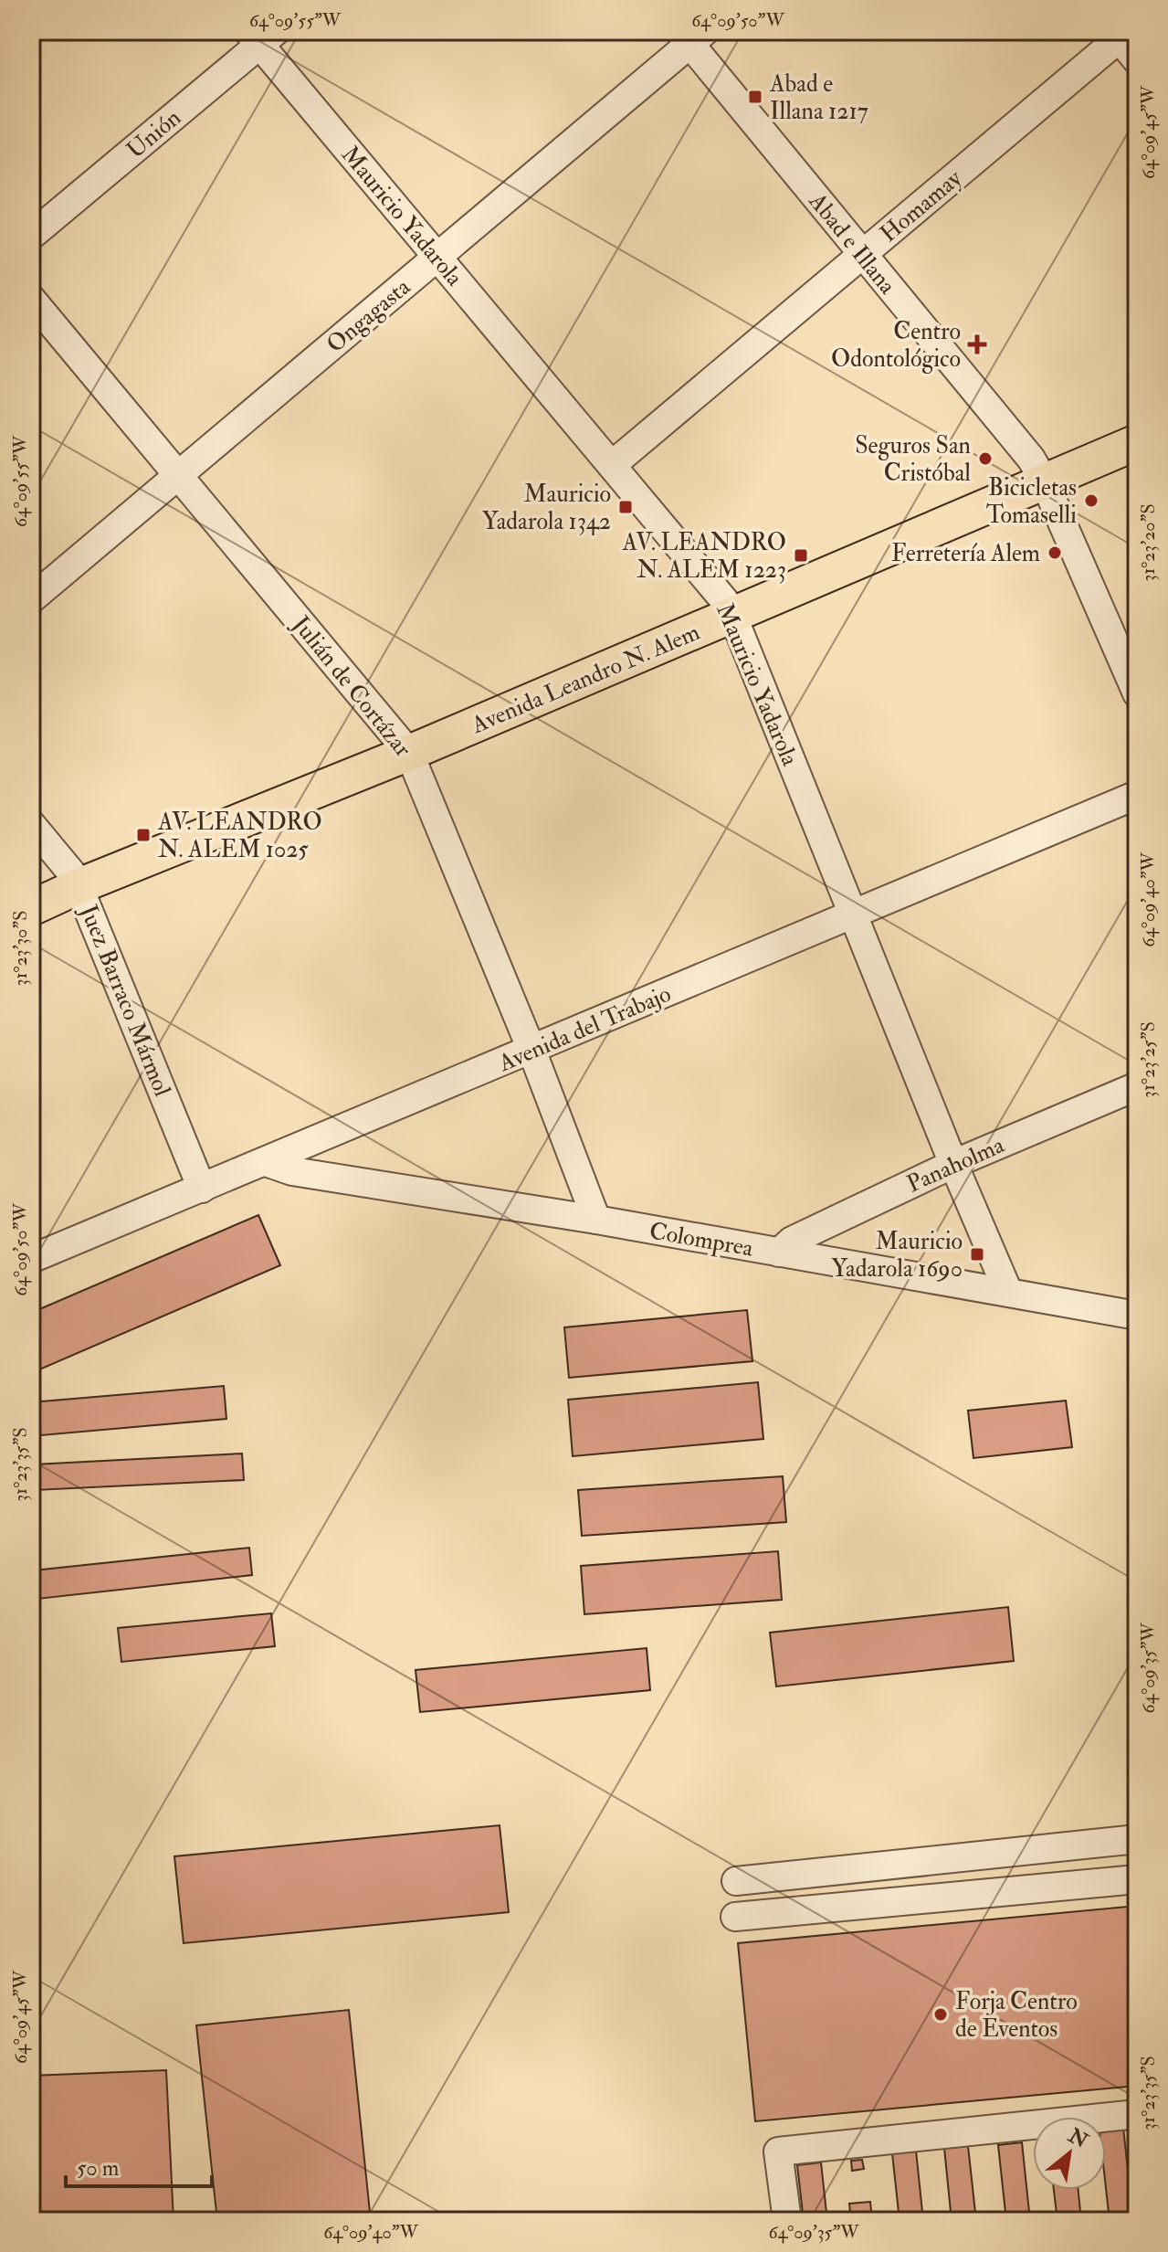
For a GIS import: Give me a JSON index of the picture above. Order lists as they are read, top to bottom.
{
  "streets": {
    "main road": ["Avenida Leandro N. Alem"],
    "street": [
      "Unión",
      "Homamay",
      "Mauricio Yadarola",
      "Abad e Illana",
      "Ongagasta",
      "Julián de Cortázar",
      "Juez Barraco Mármol",
      "Avenida del Trabajo",
      "Panaholma",
      "Colomprea"
    ]
  },
  "crossings": [
    ["Unión", "Mauricio Yadarola"],
    ["Homamay", "Mauricio Yadarola"],
    ["Homamay", "Abad e Illana"],
    ["Mauricio Yadarola", "Ongagasta"],
    ["Mauricio Yadarola", "Avenida Leandro N. Alem"],
    ["Mauricio Yadarola", "Avenida del Trabajo"],
    ["Mauricio Yadarola", "Panaholma"],
    ["Mauricio Yadarola", "Colomprea"],
    ["Abad e Illana", "Ongagasta"],
    ["Abad e Illana", "Avenida Leandro N. Alem"],
    ["Ongagasta", "Julián de Cortázar"],
    ["Avenida Leandro N. Alem", "Julián de Cortázar"],
    ["Avenida Leandro N. Alem", "Juez Barraco Mármol"],
    ["Julián de Cortázar", "Avenida del Trabajo"],
    ["Julián de Cortázar", "Colomprea"],
    ["Juez Barraco Mármol", "Avenida del Trabajo"],
    ["Avenida del Trabajo", "Colomprea"],
    ["Panaholma", "Colomprea"]
  ],
  "places": {
    "transit": [
      "Abad e Illana 1217",
      "Mauricio Yadarola 1342",
      "AV. LEANDRO N. ALEM 1223",
      "AV. LEANDRO N. ALEM 1025",
      "Mauricio Yadarola 1690"
    ],
    "health": ["Centro Odontológico"],
    "other": [
      "Seguros San Cristóbal",
      "Bicicletas Tomaselli",
      "Ferretería Alem",
      "Forja Centro de Eventos"
    ]
  },
  "scale_bar": "50 m",
  "north": "top right",
  "coordinates": [
    "64°09'55\"W",
    "64°09'50\"W",
    "64°09'45\"W",
    "31°23'20\"S",
    "64°09'40\"W",
    "31°23'30\"S",
    "31°23'25\"S",
    "31°23'35\"S",
    "64°09'35\"W"
  ]
}
